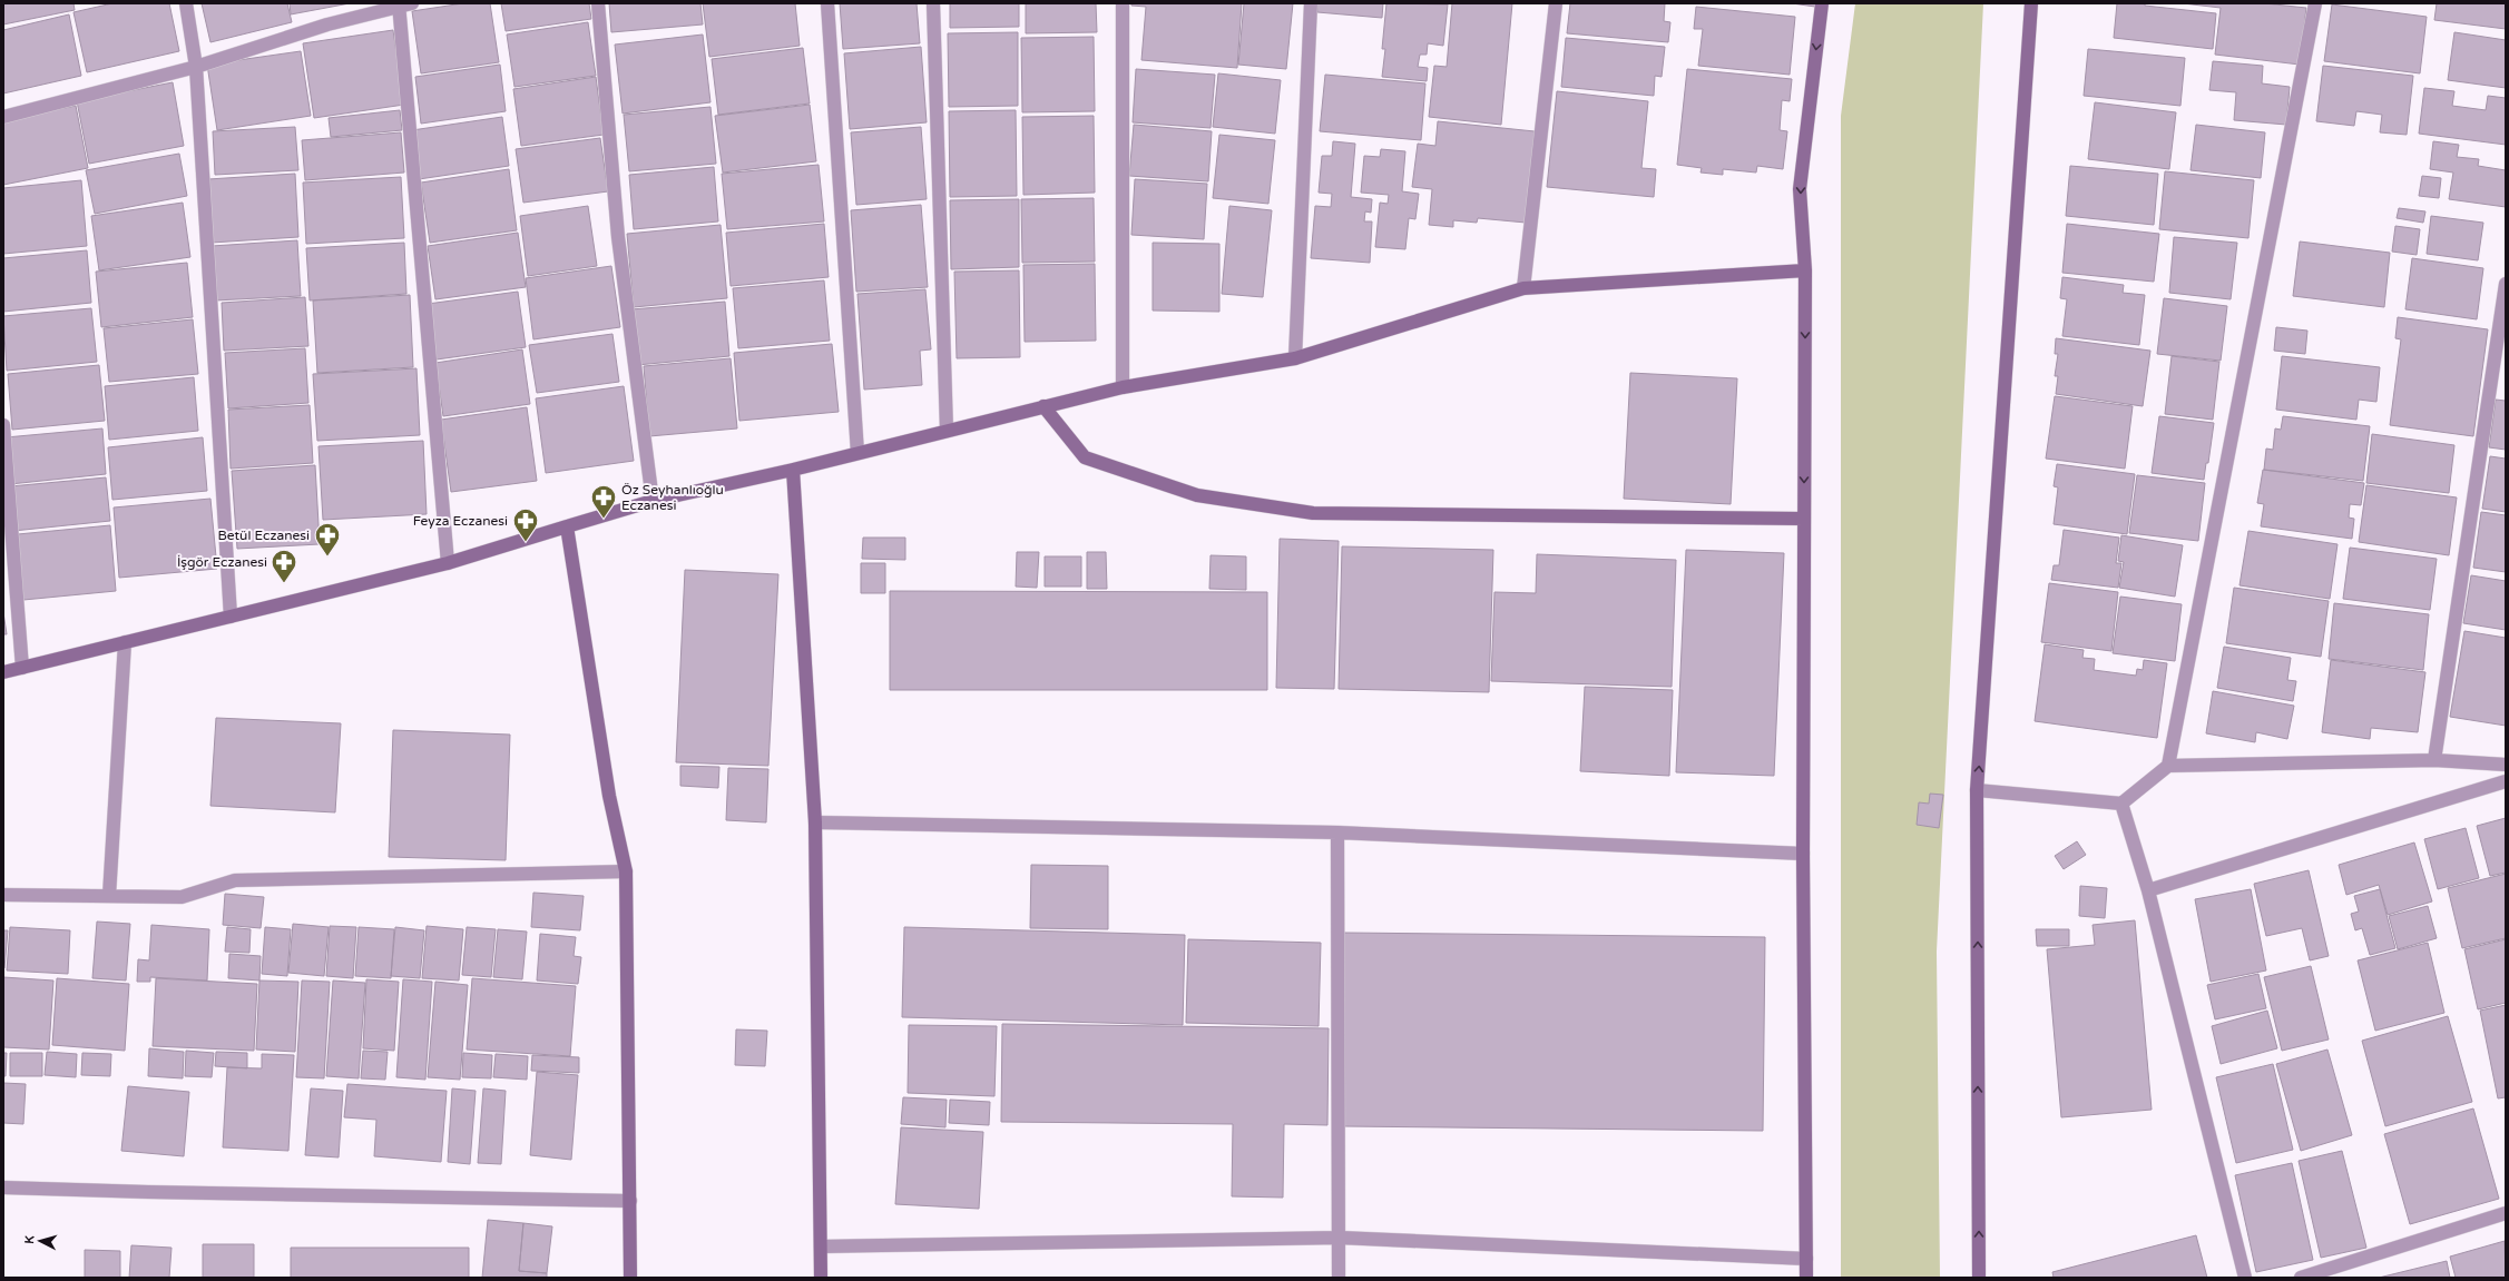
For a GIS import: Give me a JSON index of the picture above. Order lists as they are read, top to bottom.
{
  "places": {
    "pharmacy": [
      "Öz Seyhanlıoğlu Eczanesi",
      "Feyza Eczanesi",
      "Betül Eczanesi",
      "İşgör Eczanesi"
    ]
  },
  "north": "left"
}
